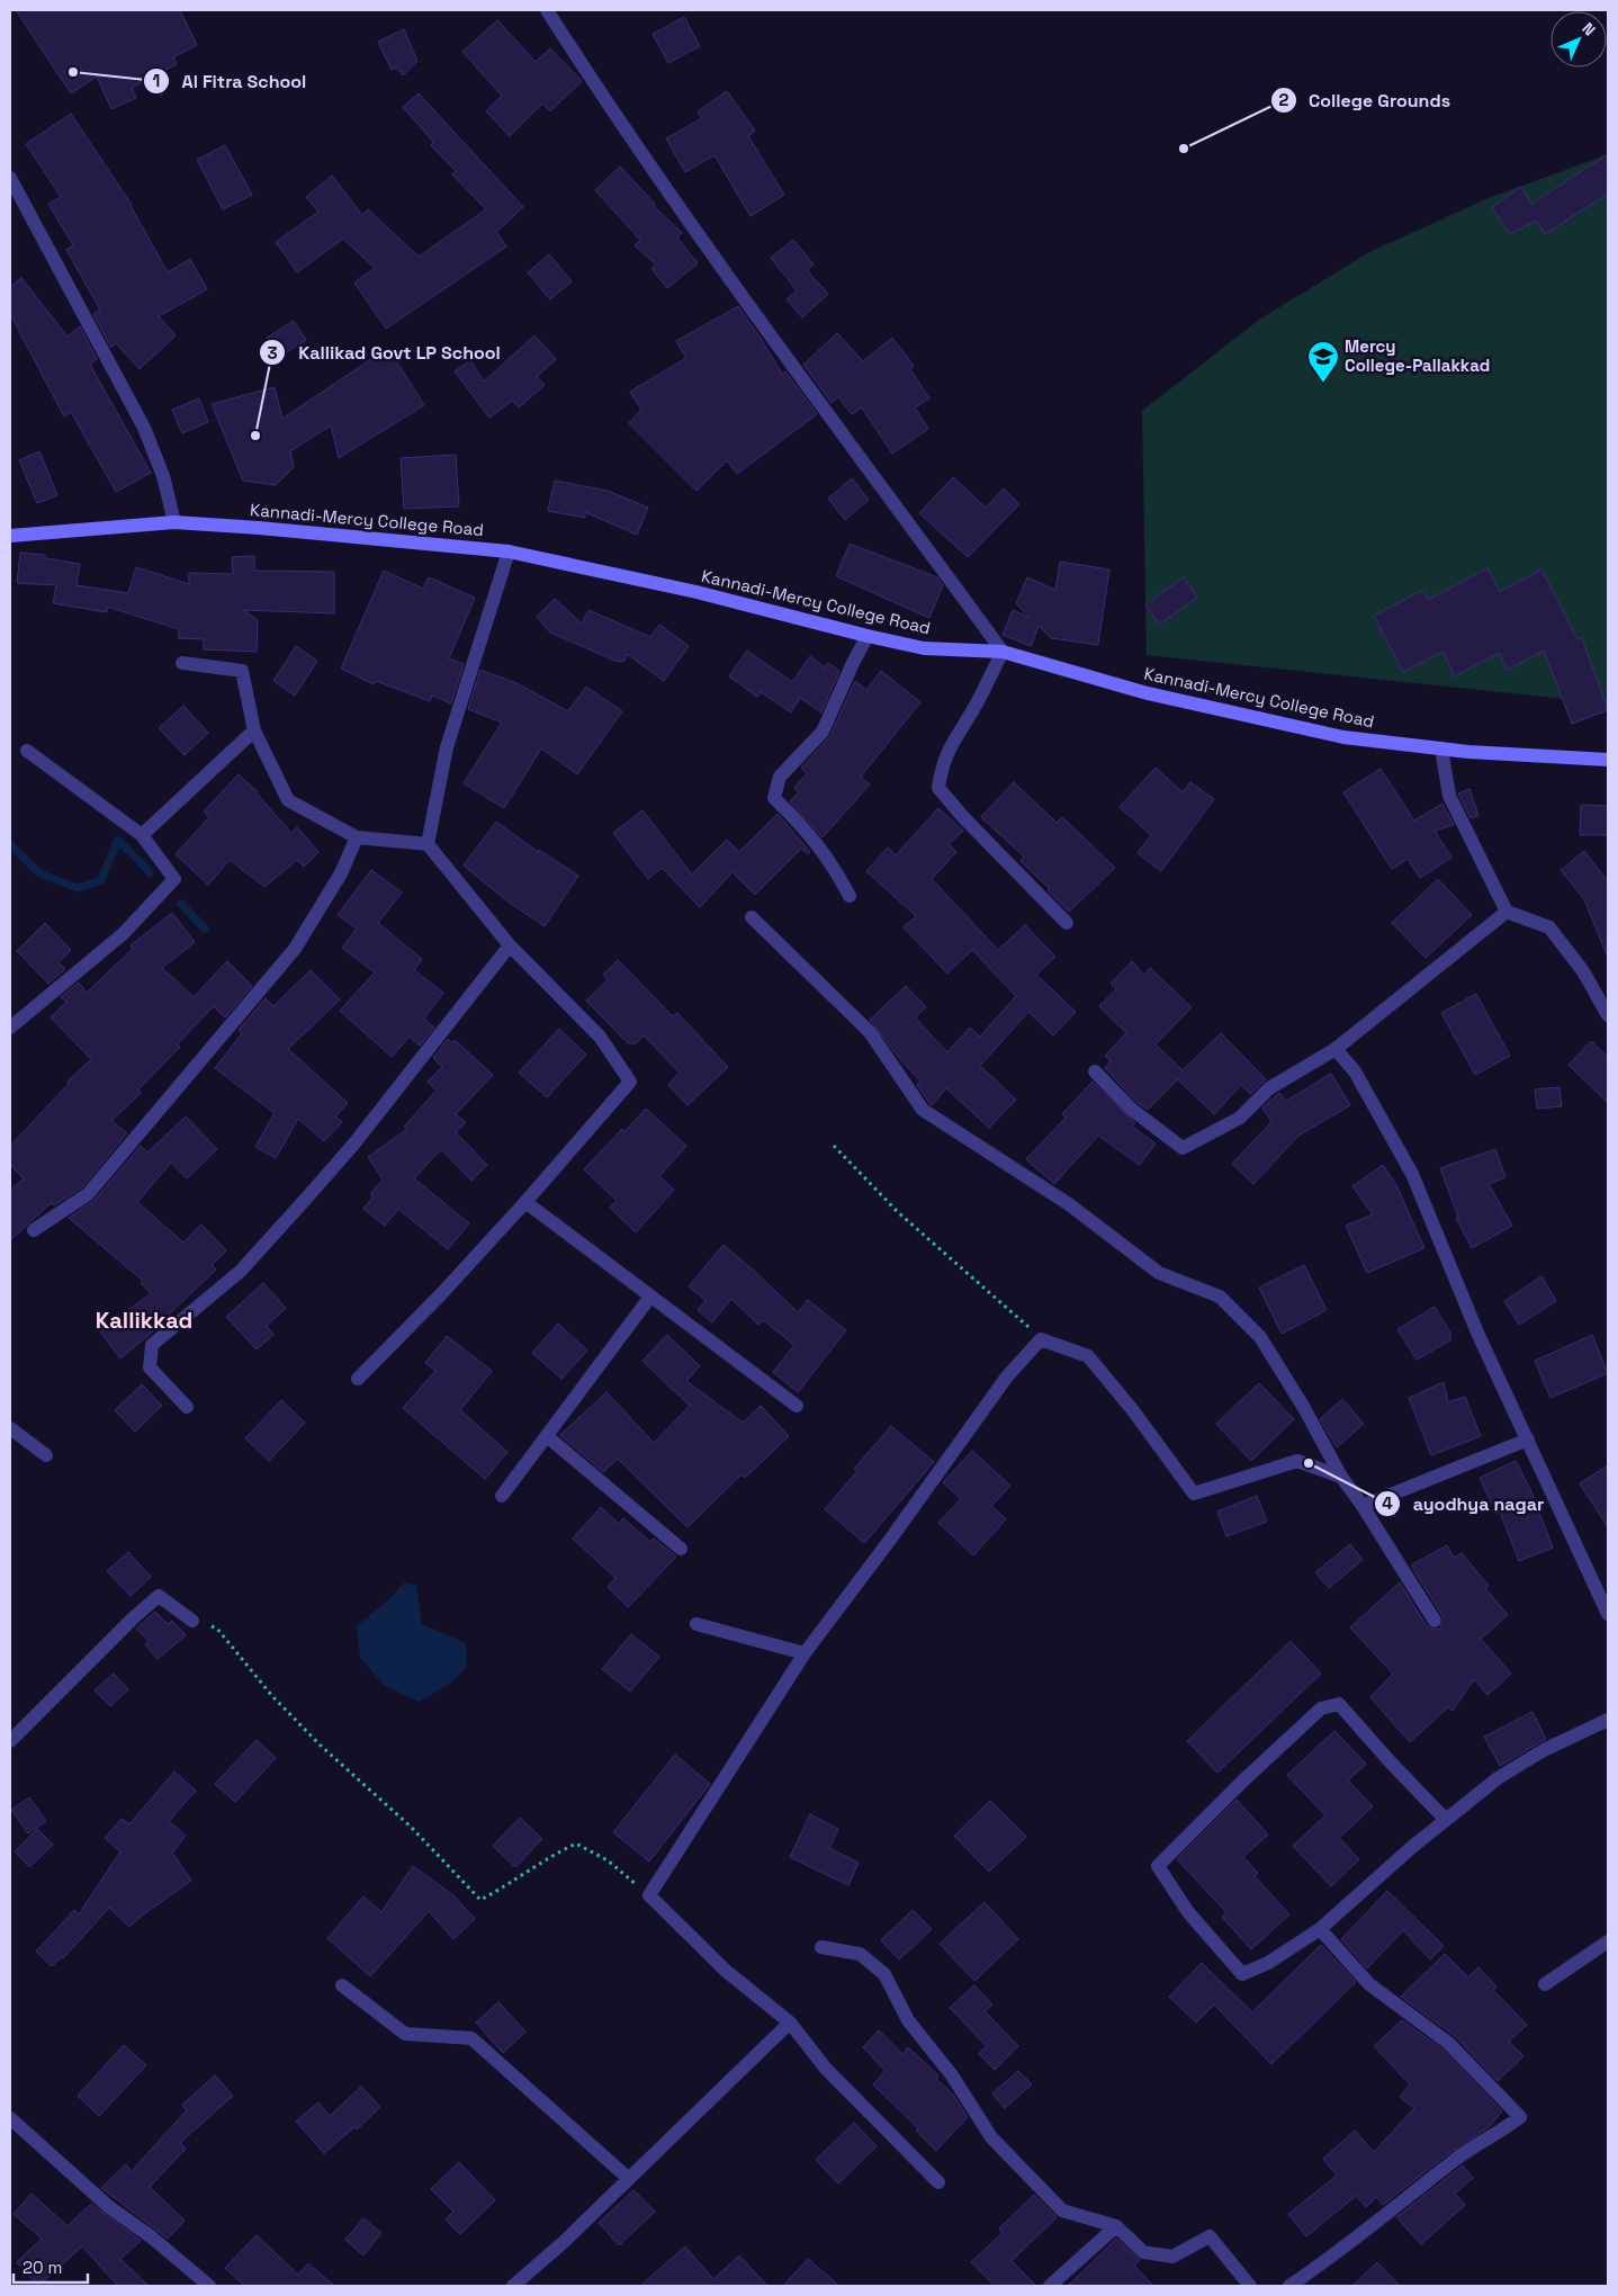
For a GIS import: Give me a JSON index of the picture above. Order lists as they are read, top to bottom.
{
  "streets": {
    "main road": ["Kannadi-Mercy College Road"]
  },
  "districts": ["Kallikkad"],
  "places": {
    "other": [
      "Al Fitra School",
      "College Grounds",
      "Kallikad Govt LP School",
      "ayodhya nagar"
    ],
    "school or university": ["Mercy College-Pallakkad"]
  },
  "scale_bar": "20 m",
  "north": "top right"
}
